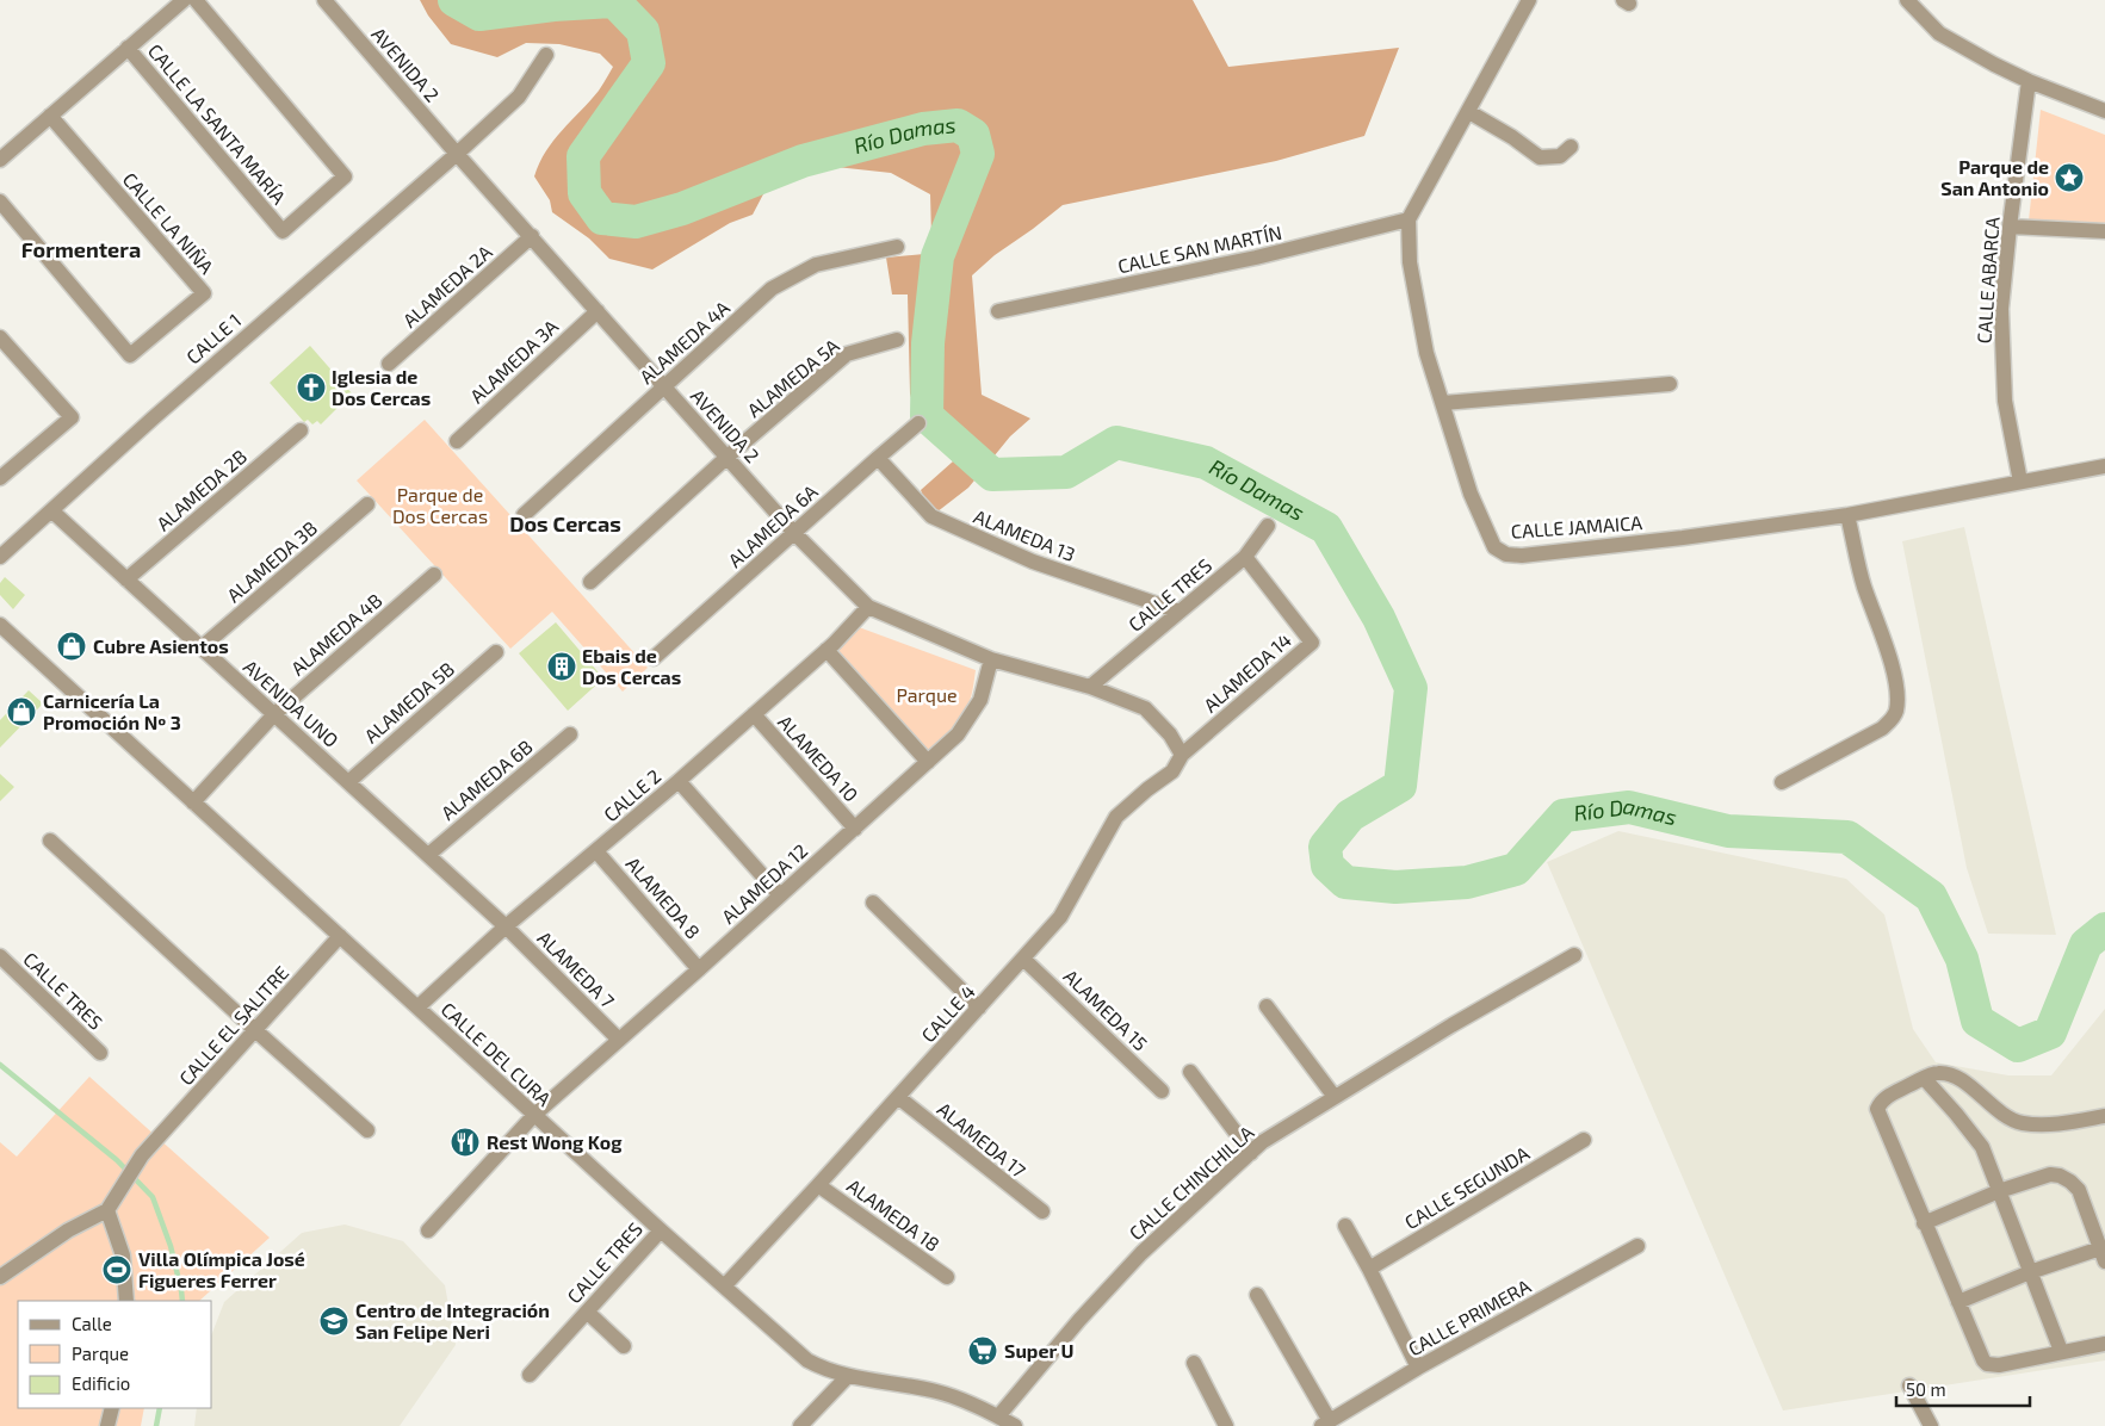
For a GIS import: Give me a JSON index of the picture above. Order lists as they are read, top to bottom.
{
  "streets": {
    "street": [
      "AVENIDA 2",
      "CALLE LA SANTA MARÍA",
      "CALLE LA NIÑA",
      "CALLE SAN MARTÍN",
      "CALLE ABARCA",
      "ALAMEDA 2A",
      "CALLE 1",
      "ALAMEDA 4A",
      "ALAMEDA 3A",
      "ALAMEDA 5A",
      "ALAMEDA 2B",
      "ALAMEDA 6A",
      "CALLE JAMAICA",
      "ALAMEDA 13",
      "ALAMEDA 3B",
      "CALLE TRES",
      "ALAMEDA 4B",
      "ALAMEDA 14",
      "ALAMEDA 5B",
      "AVENIDA UNO",
      "ALAMEDA 10",
      "ALAMEDA 6B",
      "CALLE 2",
      "ALAMEDA 12",
      "ALAMEDA 8",
      "ALAMEDA 7",
      "ALAMEDA 15",
      "CALLE 4",
      "CALLE EL SALITRE",
      "CALLE DEL CURA",
      "ALAMEDA 17",
      "CALLE CHINCHILLA",
      "CALLE SEGUNDA",
      "ALAMEDA 18",
      "CALLE PRIMERA"
    ]
  },
  "crossings": [
    ["AVENIDA 2", "ALAMEDA 2A"],
    ["AVENIDA 2", "CALLE 1"],
    ["AVENIDA 2", "ALAMEDA 4A"],
    ["AVENIDA 2", "ALAMEDA 3A"],
    ["AVENIDA 2", "ALAMEDA 5A"],
    ["AVENIDA 2", "ALAMEDA 6A"],
    ["AVENIDA 2", "CALLE TRES"],
    ["AVENIDA 2", "ALAMEDA 14"],
    ["AVENIDA 2", "CALLE 2"],
    ["AVENIDA 2", "ALAMEDA 12"],
    ["AVENIDA 2", "CALLE 4"],
    ["CALLE SAN MARTÍN", "CALLE JAMAICA"],
    ["CALLE ABARCA", "CALLE JAMAICA"],
    ["CALLE 1", "AVENIDA UNO"],
    ["ALAMEDA 2B", "AVENIDA UNO"],
    ["ALAMEDA 6A", "ALAMEDA 13"],
    ["ALAMEDA 13", "CALLE TRES"],
    ["ALAMEDA 3B", "AVENIDA UNO"],
    ["CALLE TRES", "ALAMEDA 14"],
    ["CALLE TRES", "CALLE DEL CURA"],
    ["ALAMEDA 4B", "AVENIDA UNO"],
    ["ALAMEDA 4B", "CALLE DEL CURA"],
    ["ALAMEDA 14", "CALLE 4"],
    ["ALAMEDA 5B", "AVENIDA UNO"],
    ["AVENIDA UNO", "ALAMEDA 6B"],
    ["AVENIDA UNO", "CALLE 2"],
    ["AVENIDA UNO", "ALAMEDA 7"],
    ["ALAMEDA 10", "CALLE 2"],
    ["ALAMEDA 10", "ALAMEDA 12"],
    ["CALLE 2", "ALAMEDA 8"],
    ["CALLE 2", "ALAMEDA 7"],
    ["CALLE 2", "CALLE DEL CURA"],
    ["ALAMEDA 12", "ALAMEDA 8"],
    ["ALAMEDA 12", "ALAMEDA 7"],
    ["ALAMEDA 12", "CALLE DEL CURA"],
    ["ALAMEDA 15", "CALLE 4"],
    ["CALLE 4", "CALLE DEL CURA"],
    ["CALLE 4", "ALAMEDA 17"],
    ["CALLE 4", "ALAMEDA 18"],
    ["CALLE EL SALITRE", "CALLE DEL CURA"],
    ["CALLE DEL CURA", "CALLE CHINCHILLA"]
  ],
  "districts": ["Formentera", "Dos Cercas"],
  "water": ["Río Damas"],
  "parks": ["Parque de Dos Cercas", "Parque"],
  "places": {
    "place": ["Parque de San Antonio"],
    "church": ["Iglesia de Dos Cercas"],
    "shop": ["Cubre Asientos", "Carnicería La Promoción Nº 3"],
    "building": ["Ebais de Dos Cercas"],
    "restaurant": ["Rest Wong Kog"],
    "sports": ["Villa Olímpica José Figueres Ferrer"],
    "school or university": ["Centro de Integración San Felipe Neri"],
    "supermarket": ["Super U"]
  },
  "legend": ["Calle", "Parque", "Edificio"],
  "scale_bar": "50 m"
}
